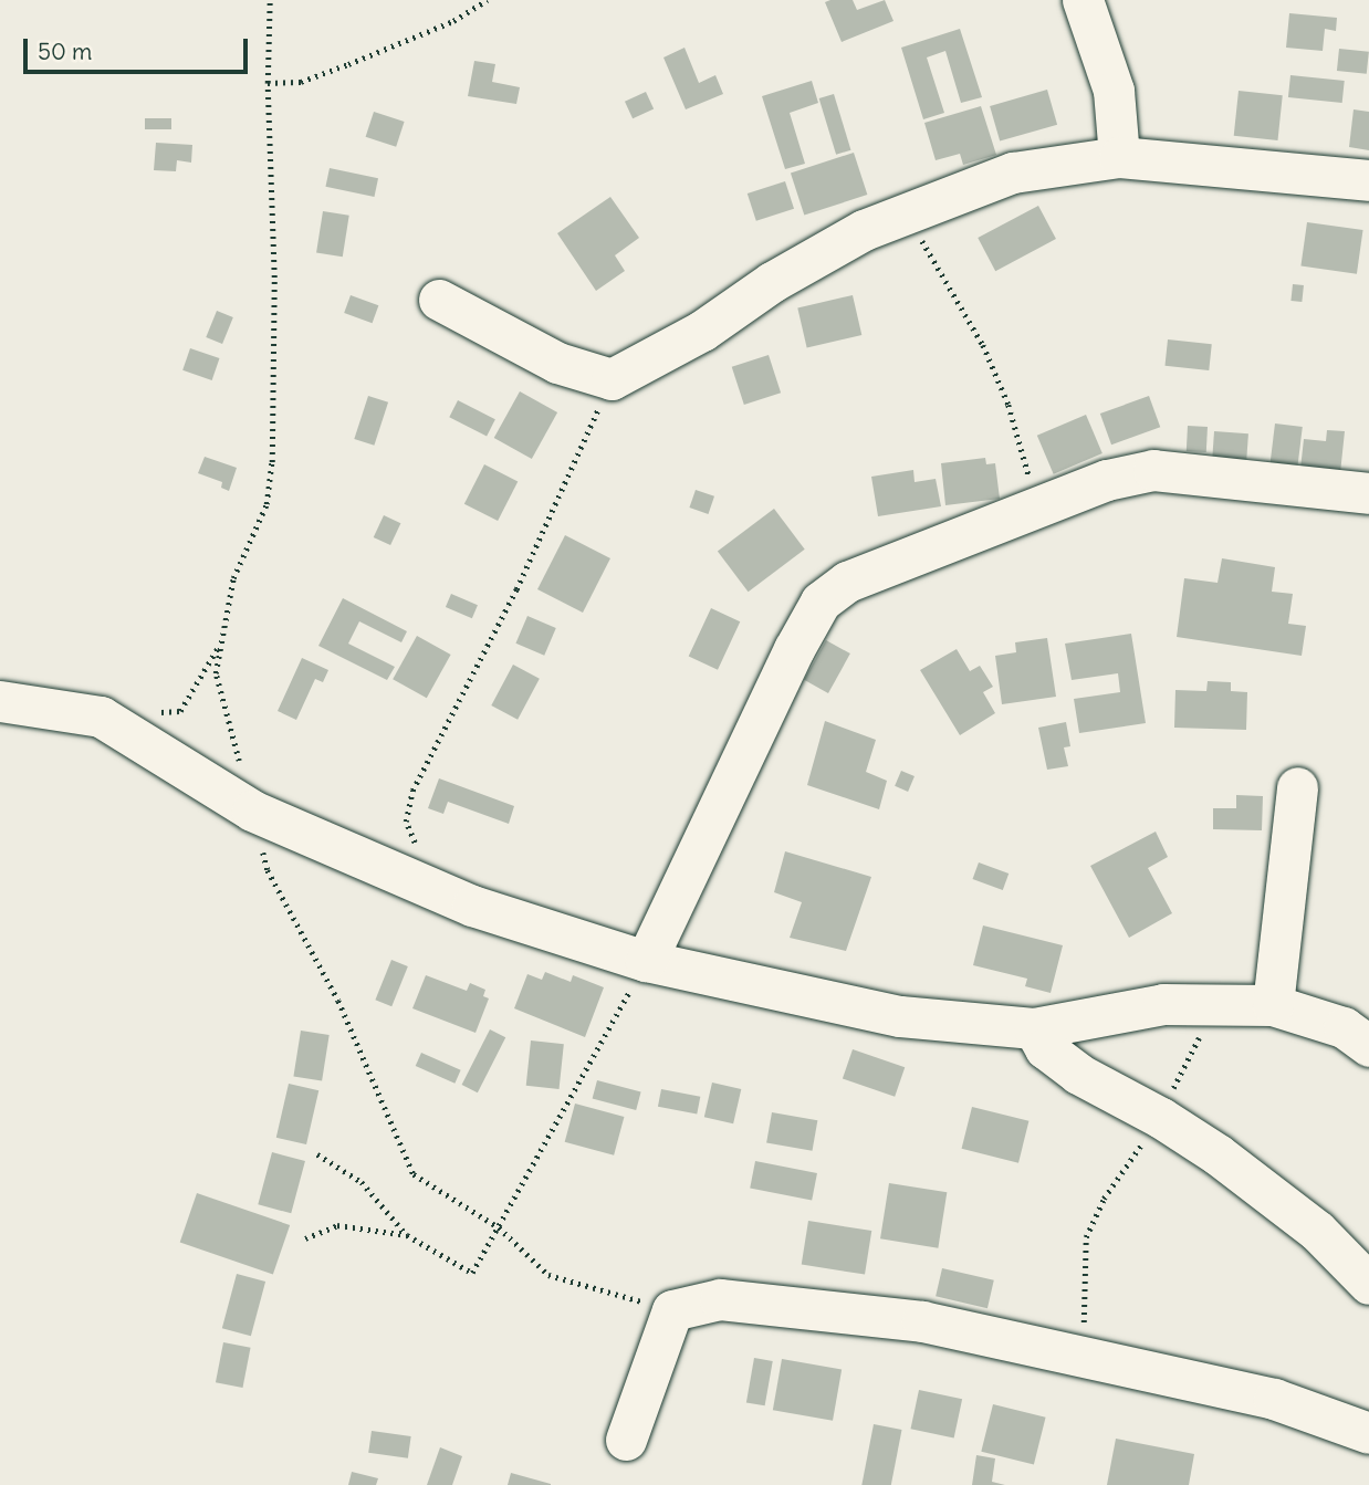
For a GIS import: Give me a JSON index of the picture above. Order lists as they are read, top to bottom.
{
  "scale_bar": "50 m"
}
